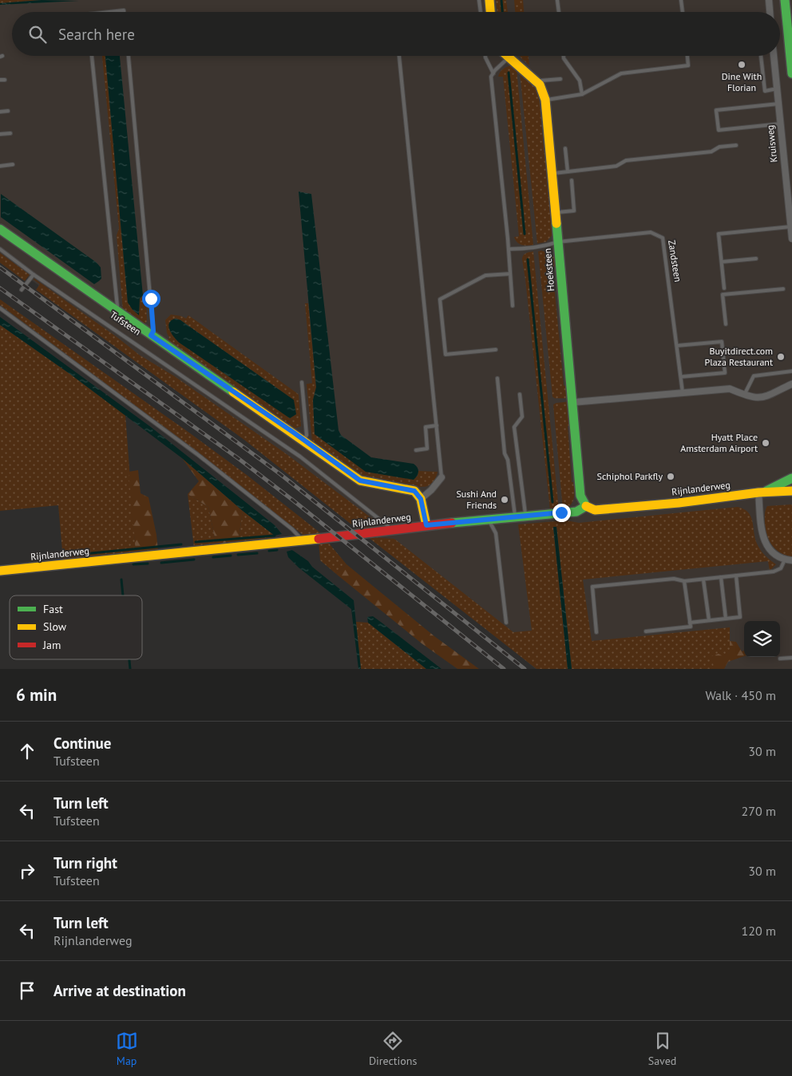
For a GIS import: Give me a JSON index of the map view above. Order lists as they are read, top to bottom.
{
  "streets": {
    "main road": ["Hoeksteen", "Tufsteen", "Rijnlanderweg"],
    "street": ["Kruisweg"],
    "lane": ["Zandsteen"]
  },
  "crossings": [
    ["Zandsteen", "Hoeksteen"],
    ["Hoeksteen", "Rijnlanderweg"],
    ["Tufsteen", "Rijnlanderweg"]
  ],
  "places": [
    "Dine With Florian",
    "Buyitdirect.com Plaza Restaurant",
    "Hyatt Place Amsterdam Airport",
    "Schiphol Parkfly",
    "Sushi And Friends"
  ],
  "legend": ["Fast", "Slow", "Jam"],
  "page": {
    "search": "Search here",
    "heading": ["6 min", "Walk · 450 m"],
    "list": [
      ["Continue", "Tufsteen", "30 m"],
      ["Turn left", "Tufsteen", "270 m"],
      ["Turn right", "Tufsteen", "30 m"],
      ["Turn left", "Rijnlanderweg", "120 m"],
      "Arrive at destination"
    ],
    "nav": ["Map", "Directions", "Saved"]
  }
}
